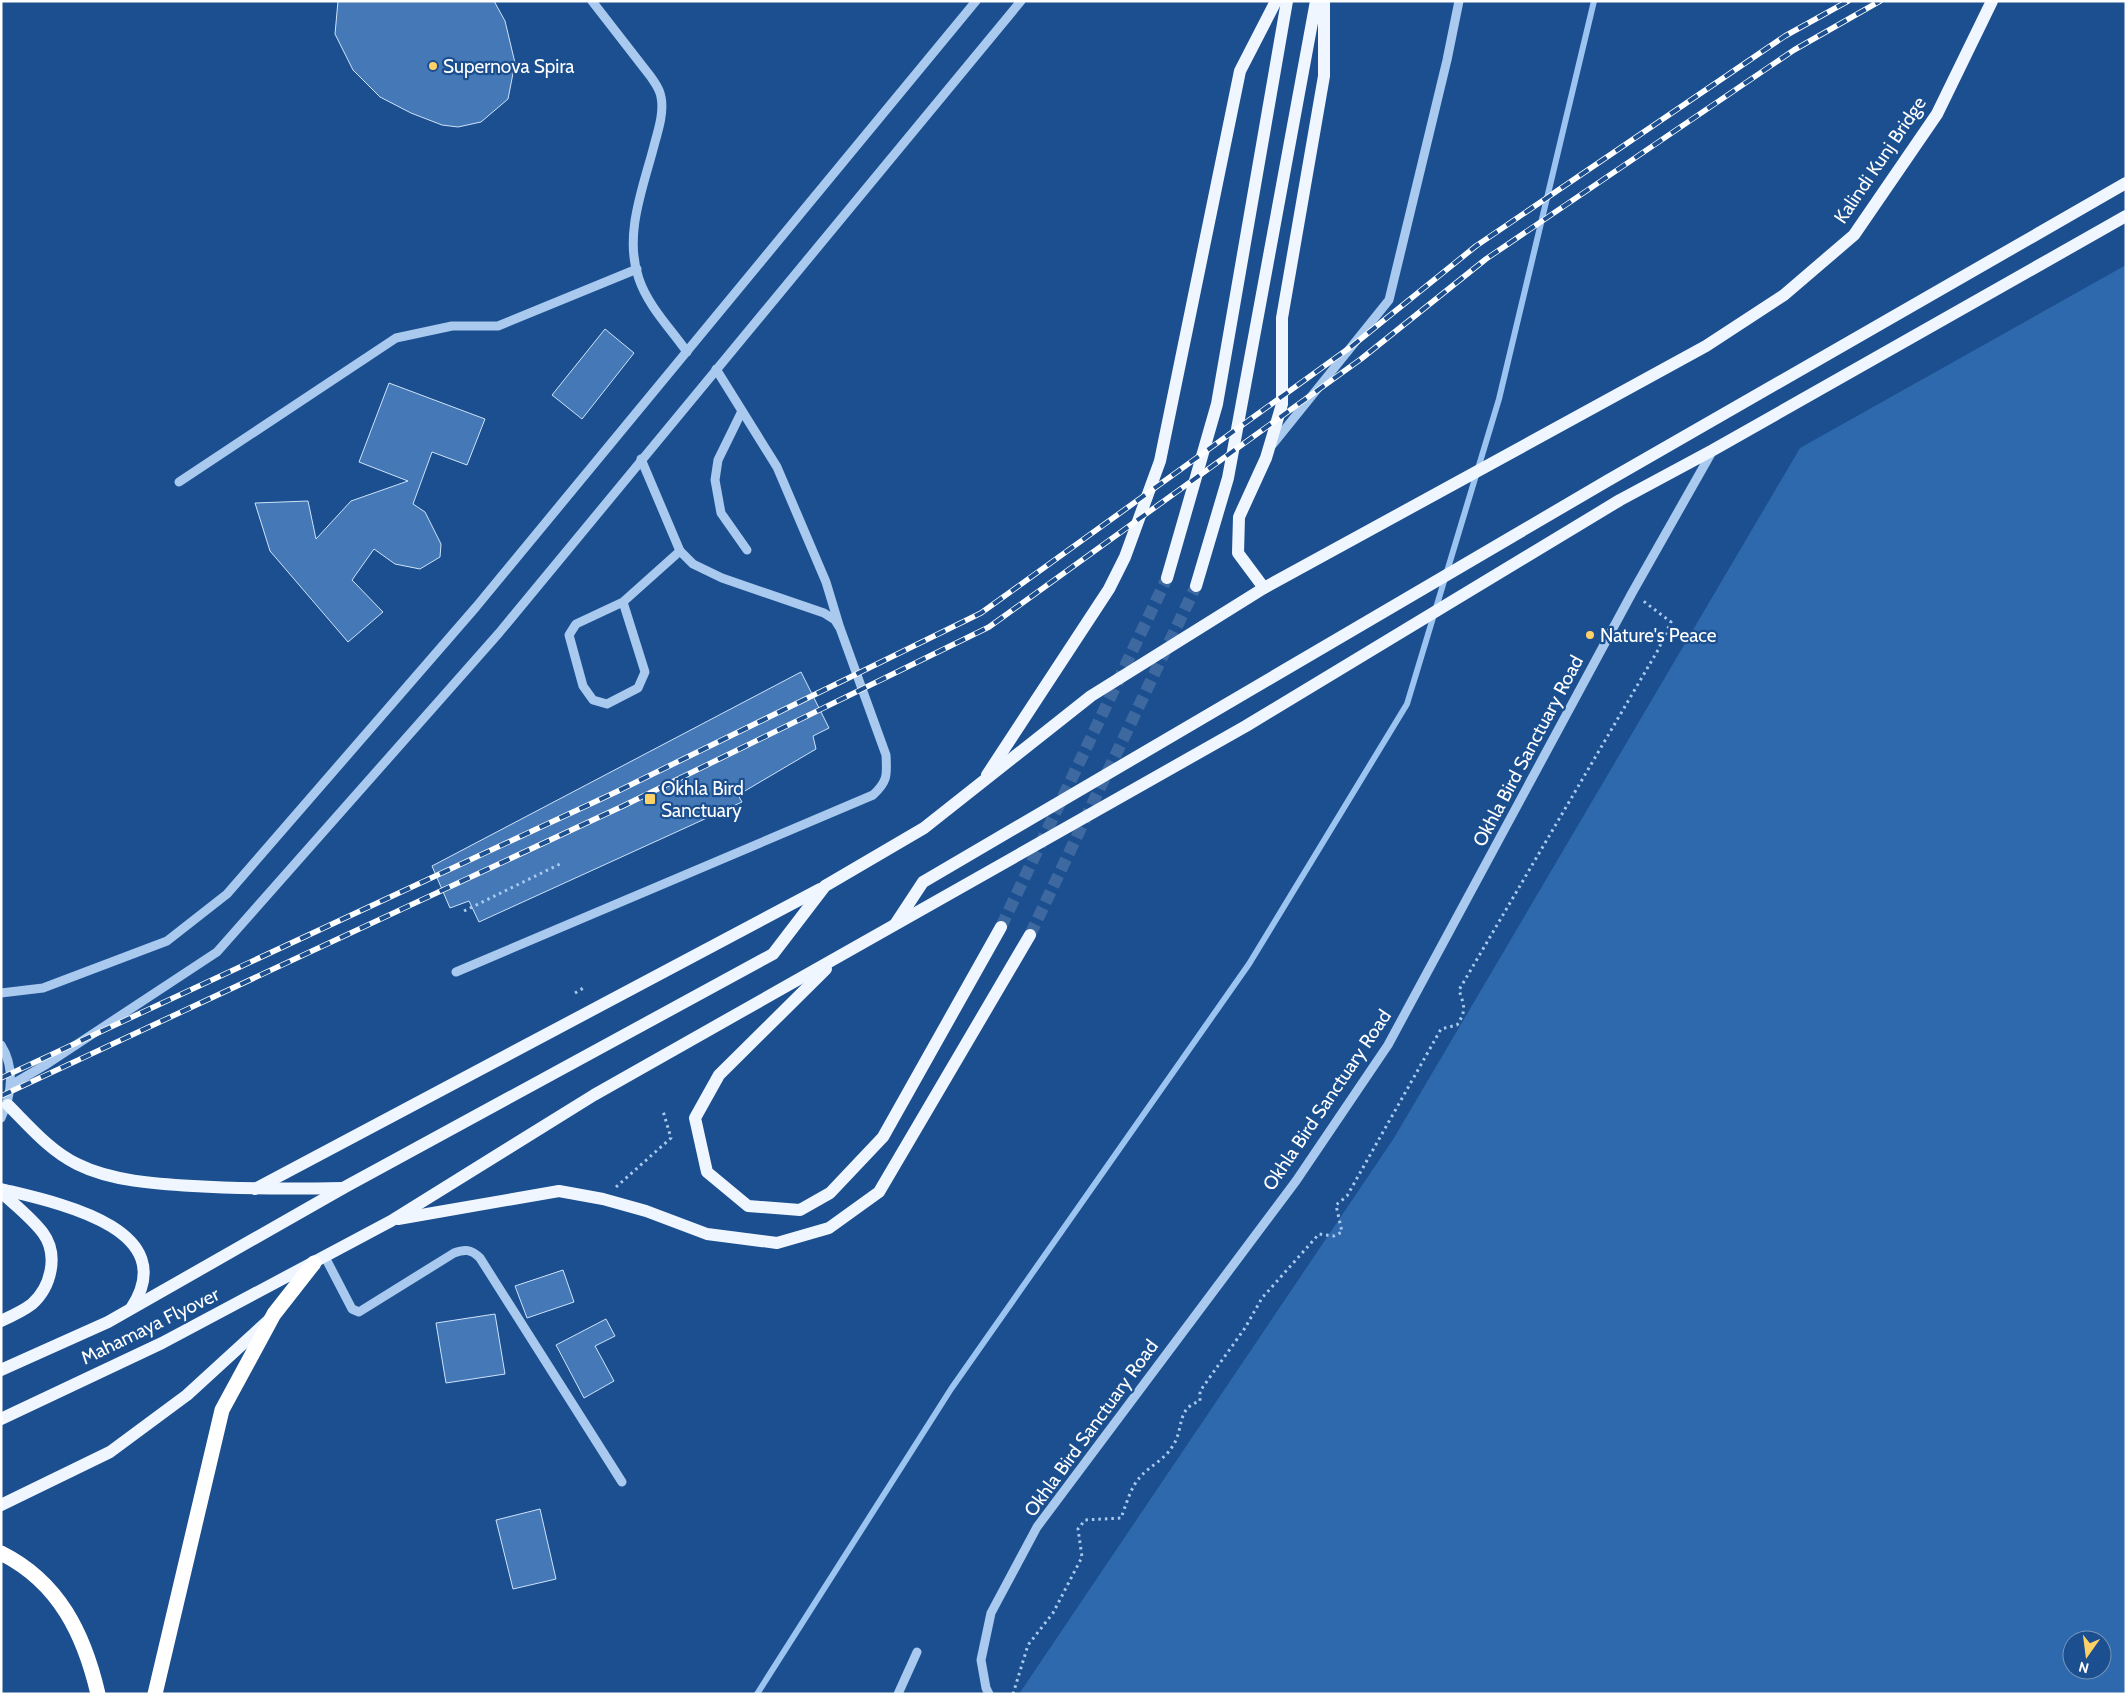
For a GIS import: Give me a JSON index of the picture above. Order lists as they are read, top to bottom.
{
  "streets": {
    "main road": ["Kalindi Kunj Bridge", "Mahamaya Flyover"],
    "street": ["Okhla Bird Sanctuary Road"]
  },
  "crossings": [
    ["Kalindi Kunj Bridge", "Mahamaya Flyover"],
    ["Okhla Bird Sanctuary Road", "Mahamaya Flyover"]
  ],
  "places": {
    "other": ["Supernova Spira", "Nature's Peace"],
    "transit": ["Okhla Bird Sanctuary"]
  },
  "north": "bottom"
}
